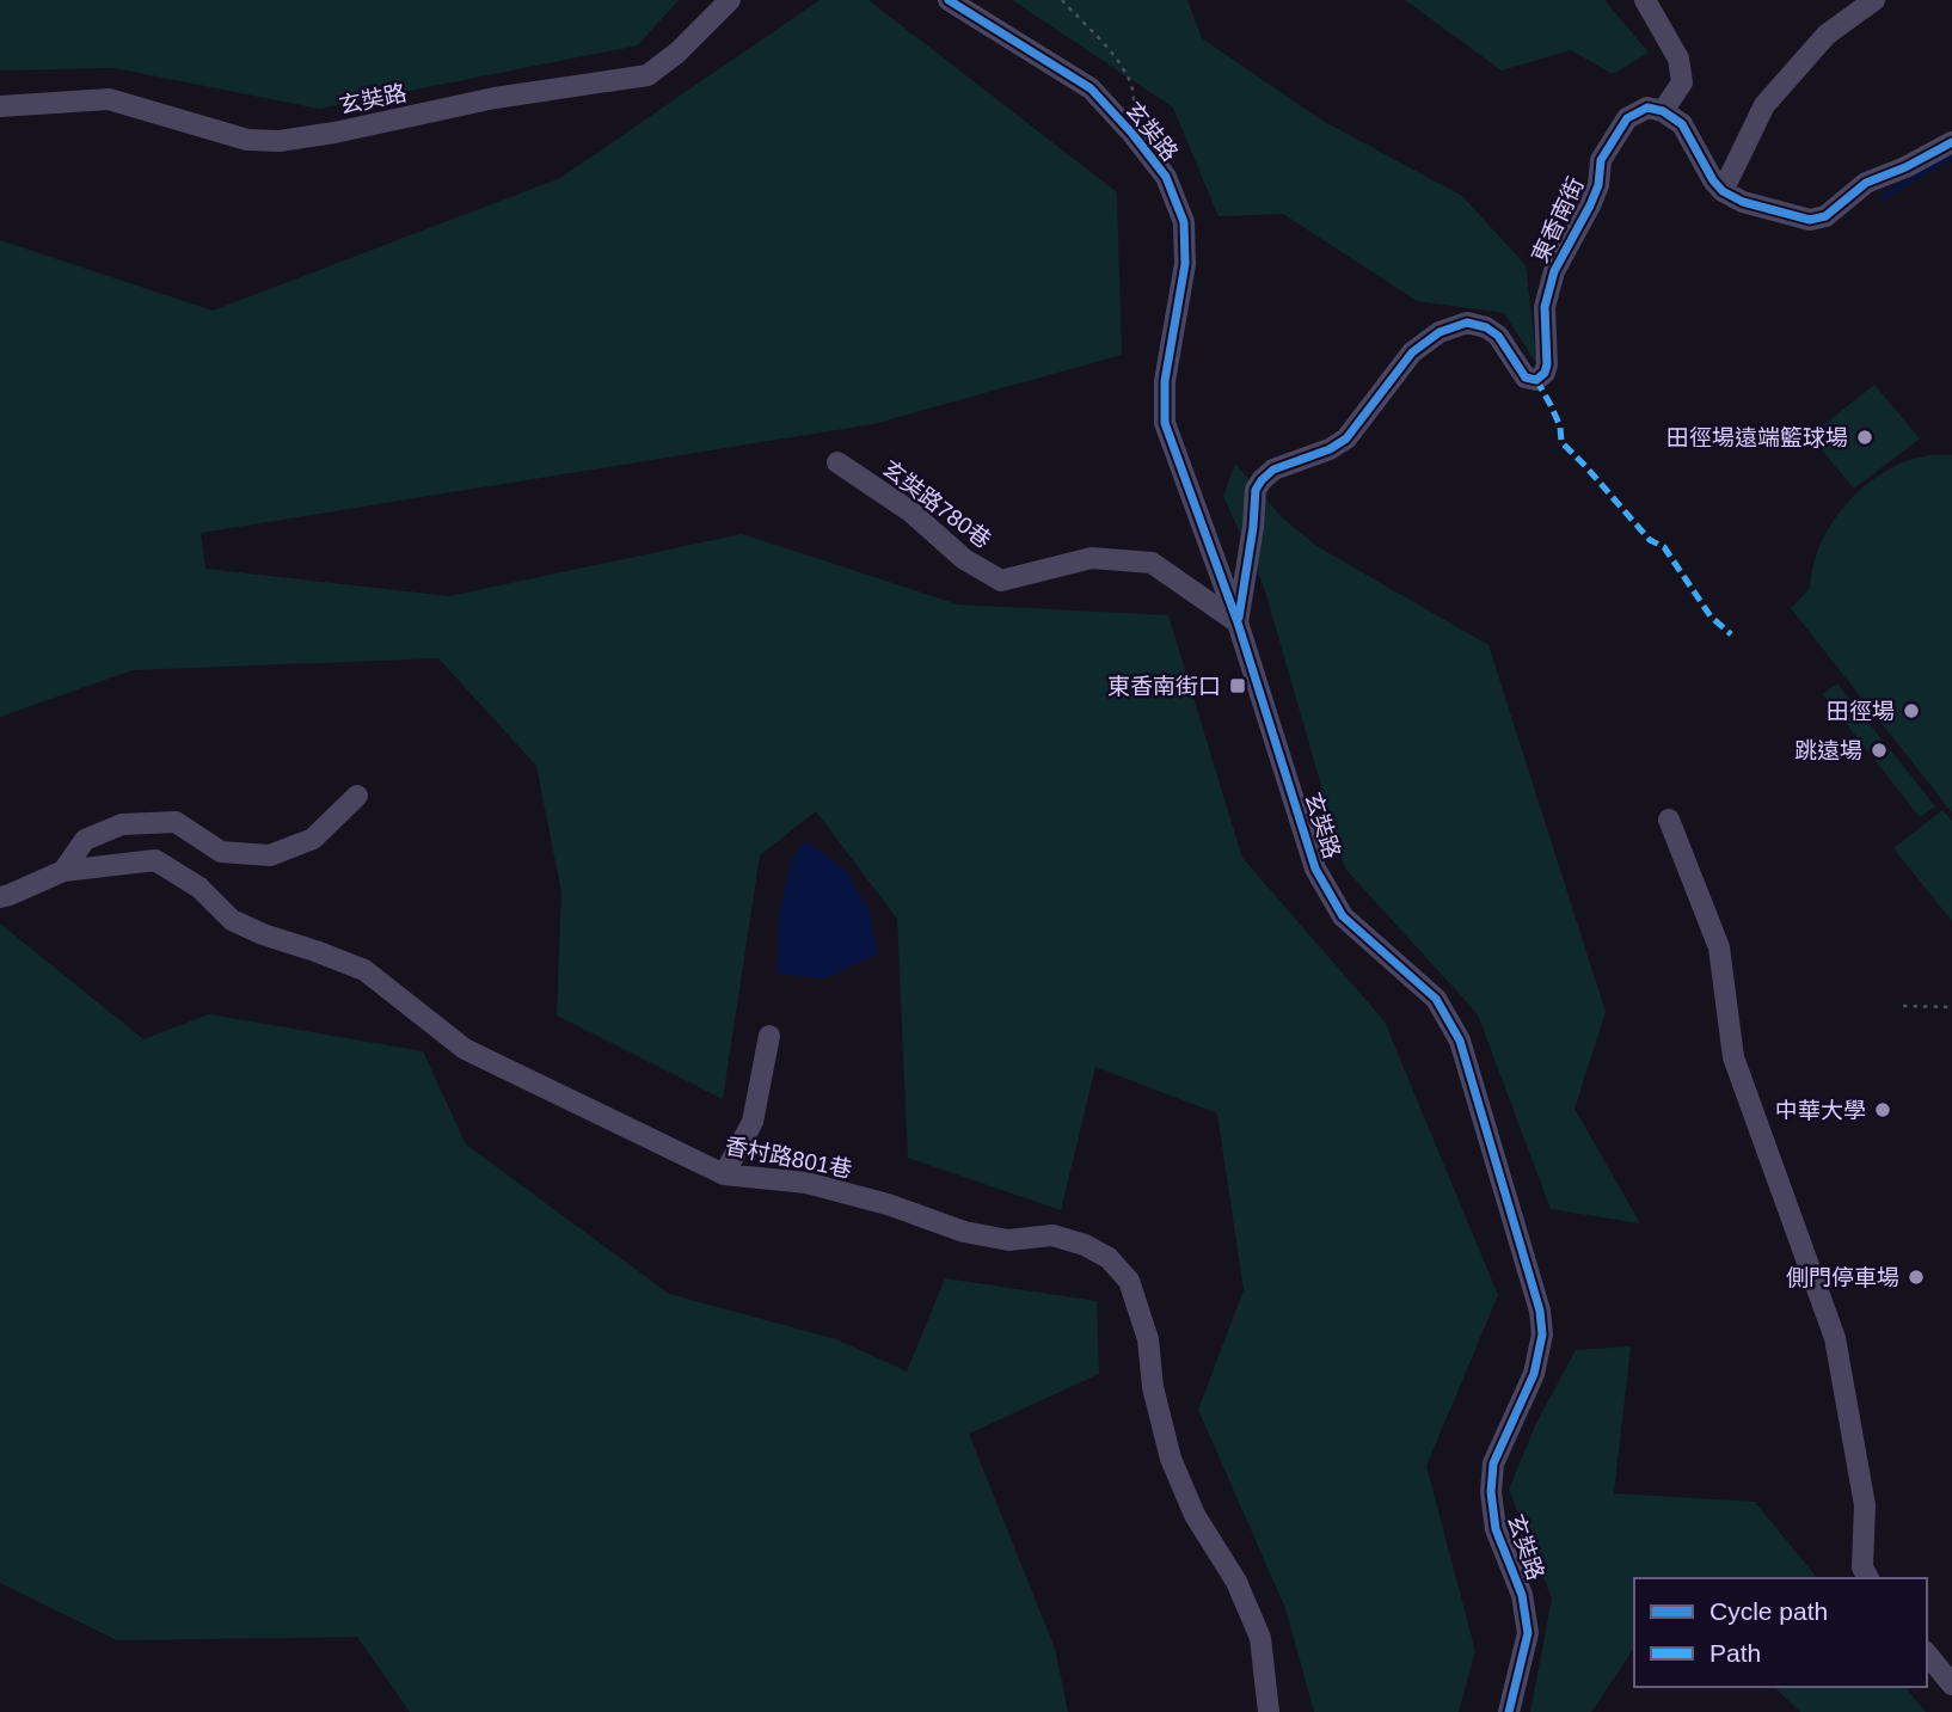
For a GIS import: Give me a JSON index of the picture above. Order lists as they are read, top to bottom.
{
  "streets": {
    "street": [
      "玄奘路",
      "東香南街",
      "玄奘路780巷",
      "香村路801巷"
    ]
  },
  "crossings": [
    ["玄奘路", "東香南街"],
    ["玄奘路", "玄奘路780巷"],
    ["東香南街", "玄奘路780巷"]
  ],
  "places": {
    "other": [
      "田徑場遠端籃球場",
      "田徑場",
      "跳遠場",
      "中華大學",
      "側門停車場"
    ],
    "transit": ["東香南街口"]
  },
  "legend": ["Cycle path", "Path"]
}
